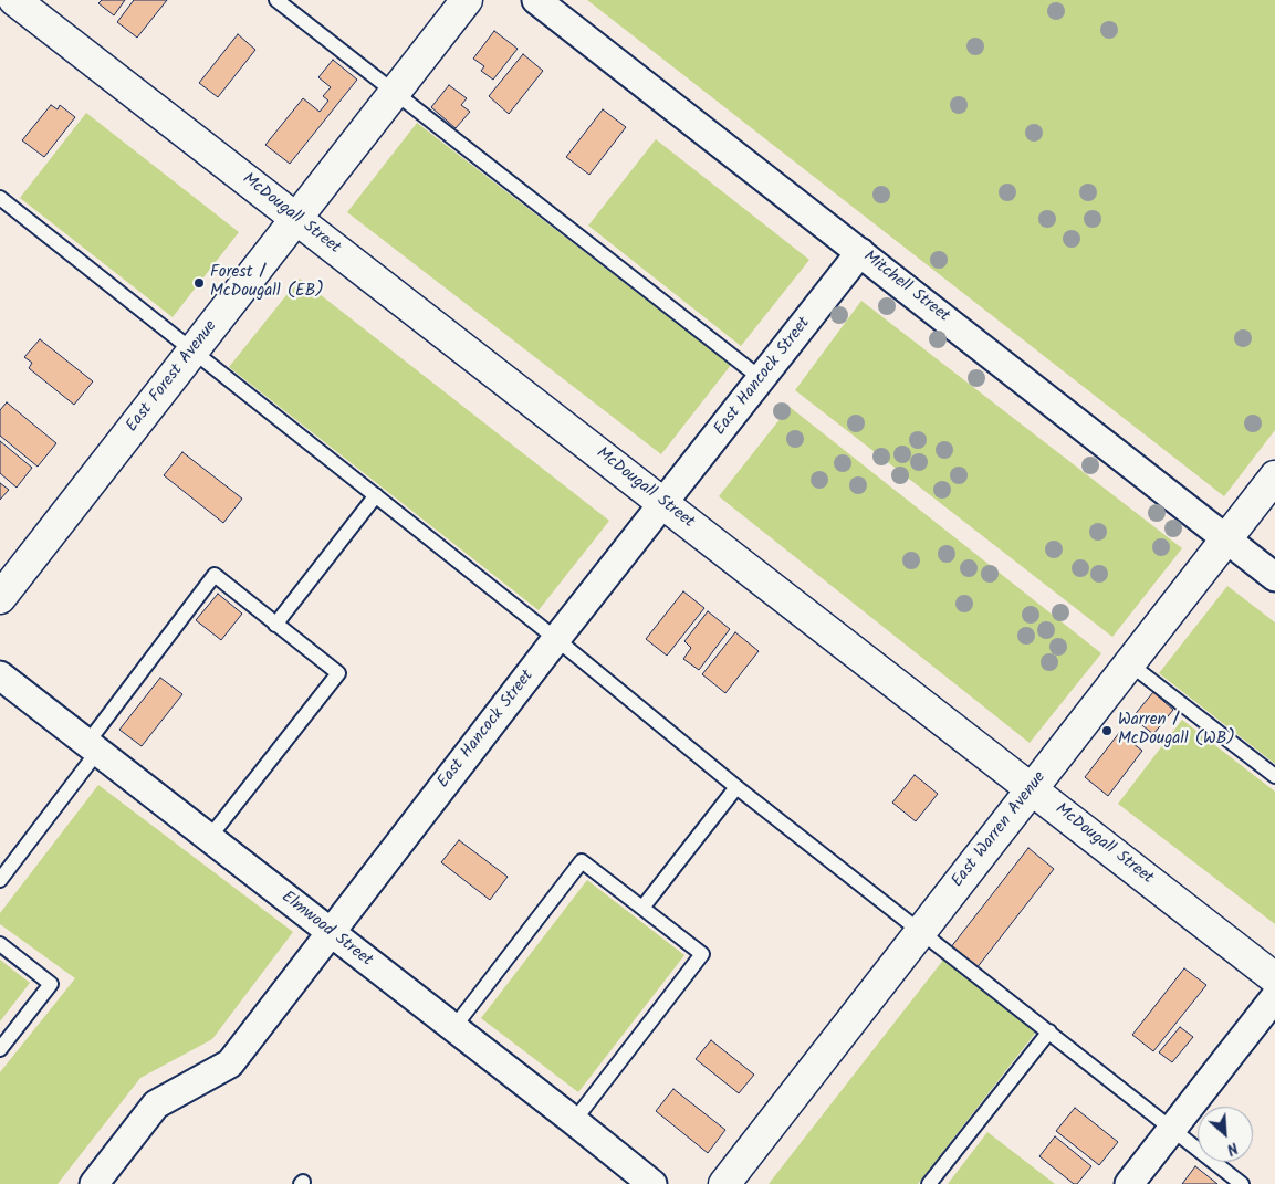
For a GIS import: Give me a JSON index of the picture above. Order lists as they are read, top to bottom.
{
  "streets": {
    "main road": ["McDougall Street", "East Forest Avenue", "East Warren Avenue"],
    "street": ["Mitchell Street", "East Hancock Street", "Elmwood Street"]
  },
  "crossings": [
    ["McDougall Street", "East Forest Avenue"],
    ["McDougall Street", "East Hancock Street"],
    ["McDougall Street", "East Warren Avenue"],
    ["Mitchell Street", "East Hancock Street"],
    ["Mitchell Street", "East Warren Avenue"],
    ["East Hancock Street", "Elmwood Street"]
  ],
  "places": ["Forest / McDougall (EB)", "Warren / McDougall (WB)"],
  "north": "bottom right"
}
